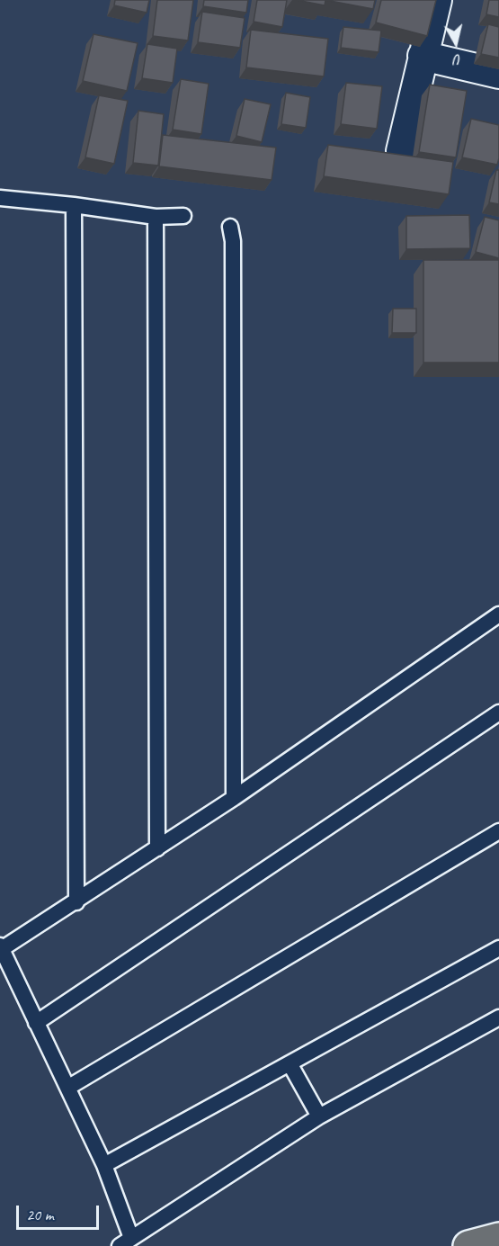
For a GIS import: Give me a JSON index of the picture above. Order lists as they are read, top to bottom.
{
  "scale_bar": "20 m",
  "north": "bottom"
}
